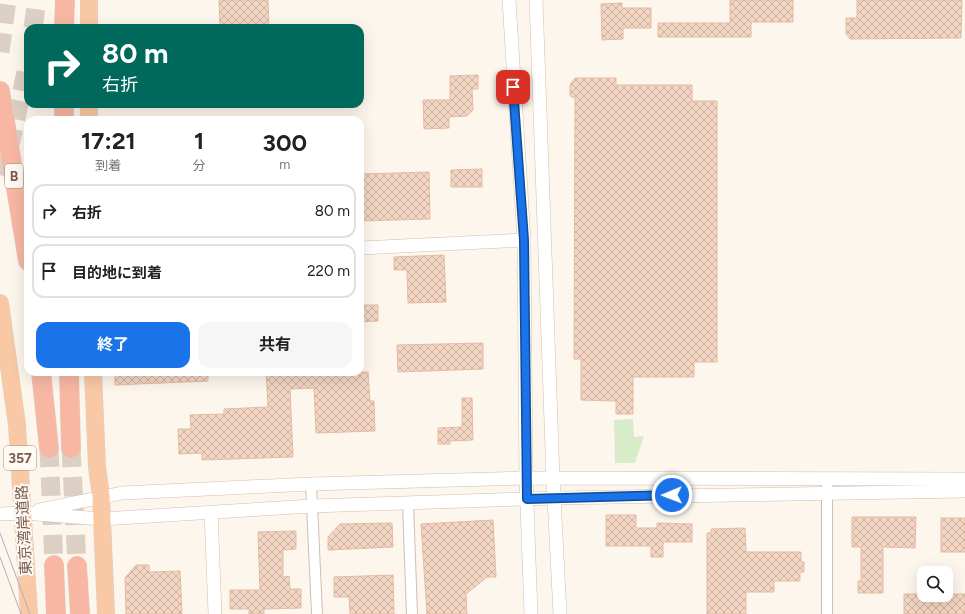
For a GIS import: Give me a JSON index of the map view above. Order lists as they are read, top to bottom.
{
  "streets": {
    "highway": ["B", "357", "東京湾岸道路"]
  },
  "page": {
    "turn": ["80 m", "右折"],
    "eta": [
      "17:21",
      "到着",
      "1",
      "分",
      "300",
      "m"
    ],
    "list": [
      {
        "name": "右折",
        "value": "80 m"
      },
      {
        "name": "目的地に到着",
        "value": "220 m"
      }
    ],
    "buttons": ["終了", "共有"]
  }
}
